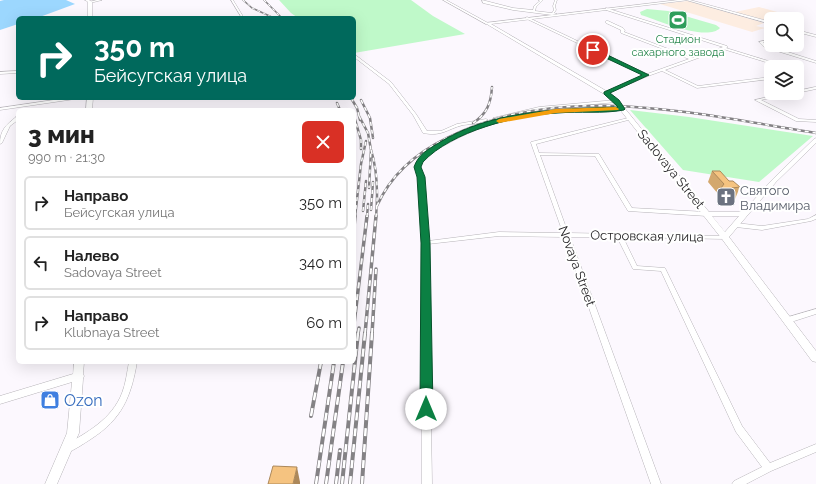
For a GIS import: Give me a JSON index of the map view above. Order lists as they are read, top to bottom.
{
  "streets": {
    "street": ["Sadovaya Street", "Островская улица", "Novaya Street"]
  },
  "crossings": [
    ["Sadovaya Street", "Островская улица"],
    ["Островская улица", "Novaya Street"]
  ],
  "places": {
    "sports": ["Стадион сахарного завода"],
    "church": ["Святого Владимира"],
    "shop": ["Ozon"]
  },
  "page": {
    "turn": ["350 m", "Бейсугская улица"],
    "heading": ["3 мин", "990 m · 21:30"],
    "list": [
      {
        "name": "Направо",
        "note": "Бейсугская улица",
        "value": "350 m"
      },
      {
        "name": "Налево",
        "note": "Sadovaya Street",
        "value": "340 m"
      },
      {
        "name": "Направо",
        "note": "Klubnaya Street",
        "value": "60 m"
      }
    ]
  }
}
